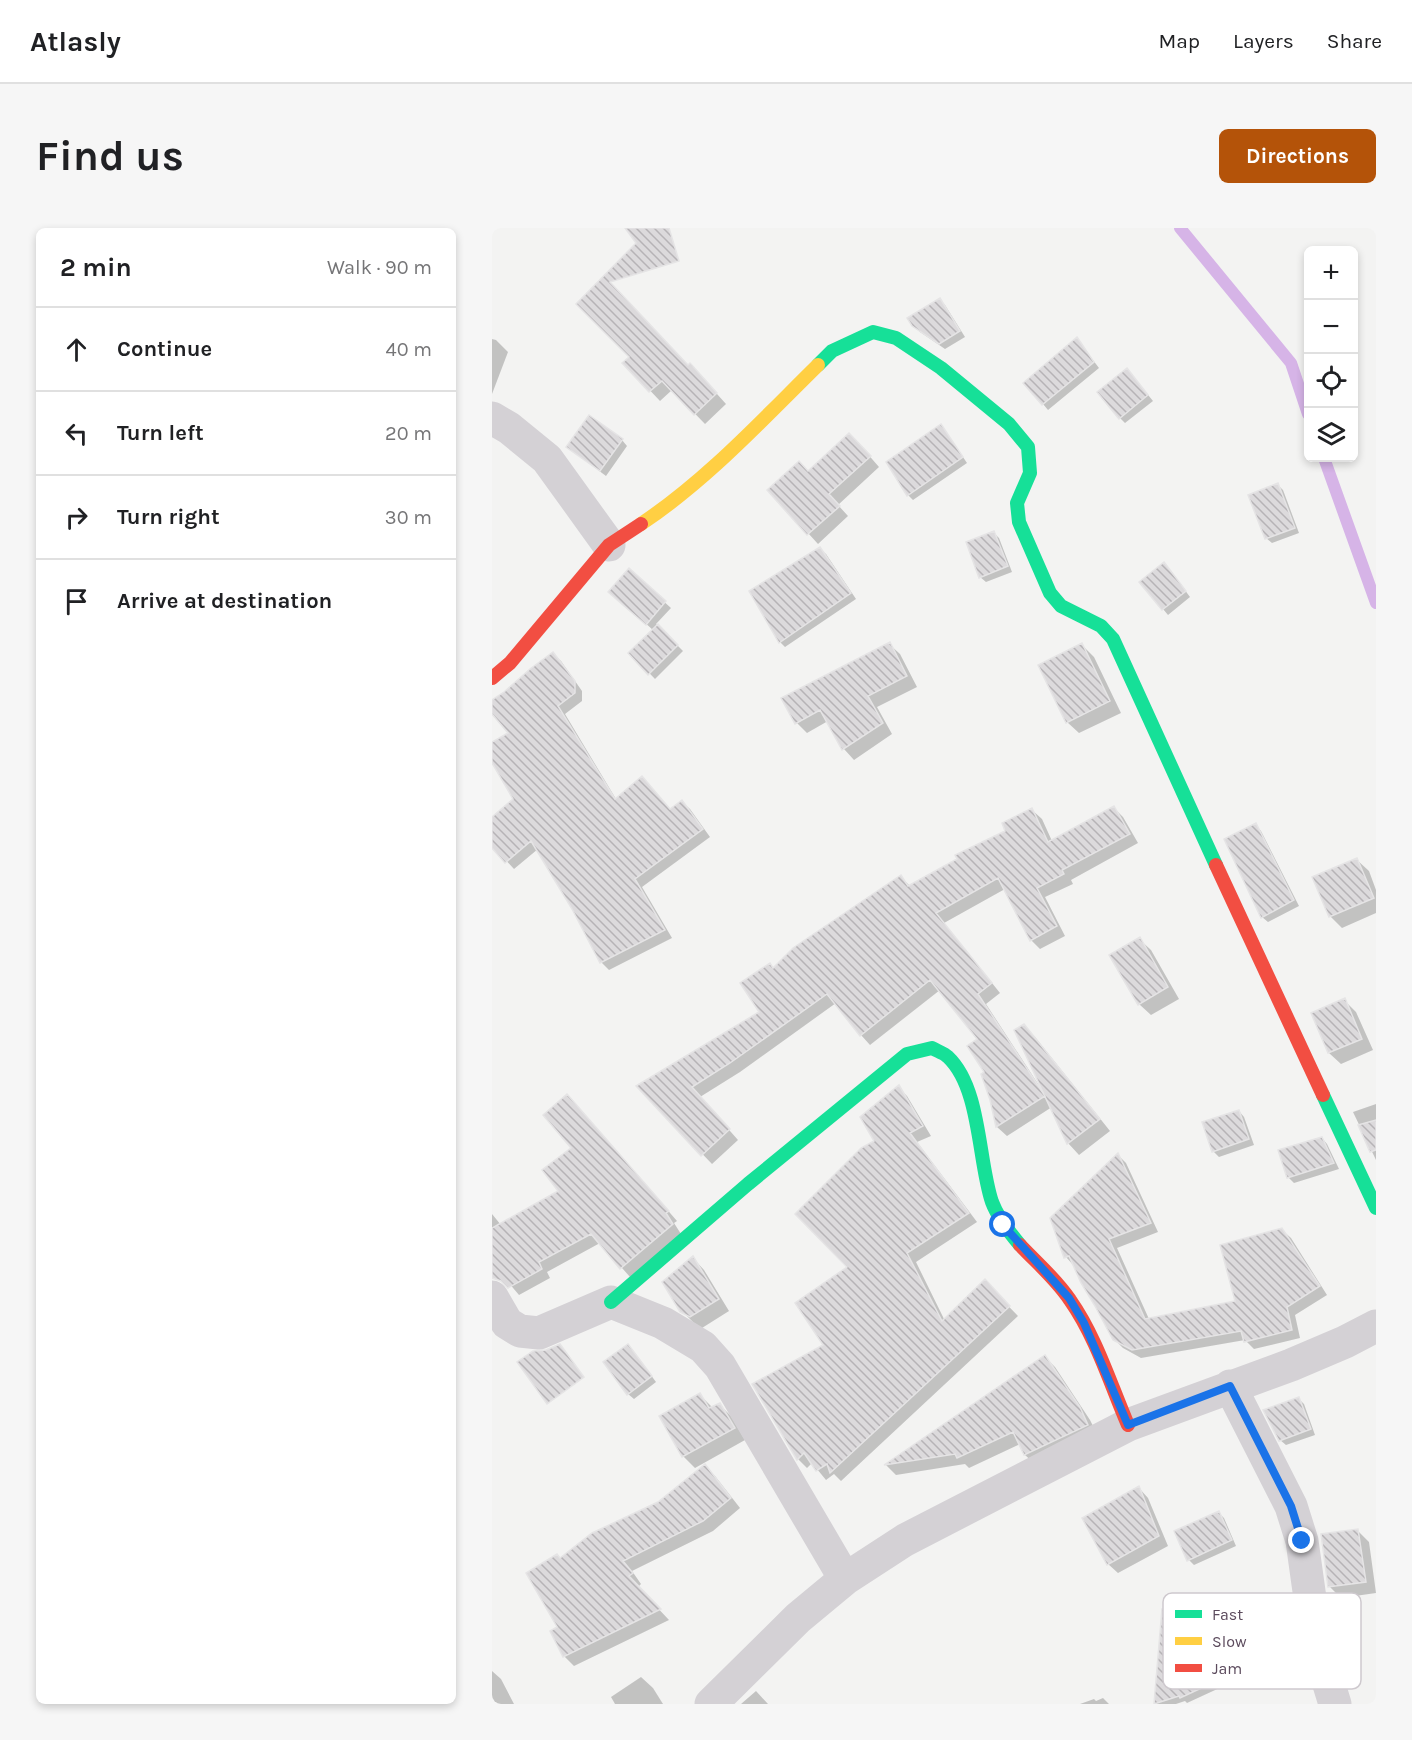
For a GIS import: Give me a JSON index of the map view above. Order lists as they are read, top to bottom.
{
  "legend": ["Fast", "Slow", "Jam"],
  "page": {
    "header": "Atlasly",
    "nav": ["Map", "Layers", "Share"],
    "buttons": "Directions",
    "title": "Find us",
    "heading": ["2 min", "Walk · 90 m"],
    "map_buttons": ["+", "−"],
    "list": [
      ["Continue", "40 m"],
      ["Turn left", "20 m"],
      ["Turn right", "30 m"],
      "Arrive at destination"
    ]
  }
}
